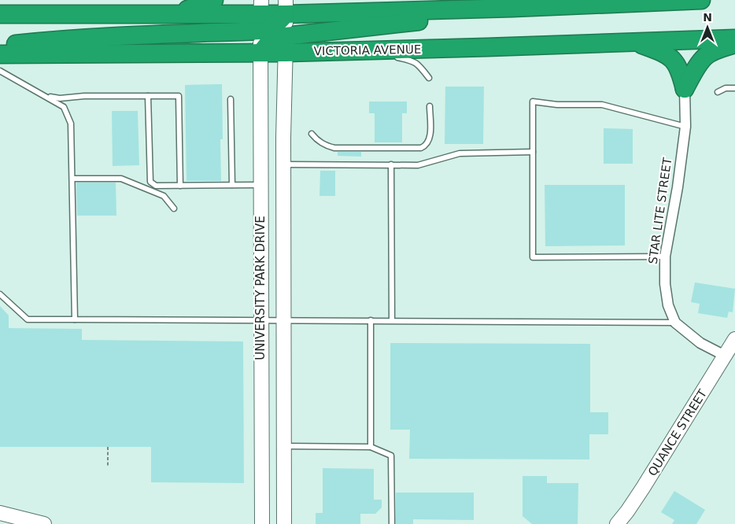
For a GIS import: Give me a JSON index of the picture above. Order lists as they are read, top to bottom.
{
  "streets": {
    "highway": ["VICTORIA AVENUE"],
    "street": ["STAR LITE STREET", "UNIVERSITY PARK DRIVE", "QUANCE STREET"]
  },
  "crossings": [
    ["VICTORIA AVENUE", "UNIVERSITY PARK DRIVE"],
    ["STAR LITE STREET", "QUANCE STREET"]
  ],
  "north": "top"
}
